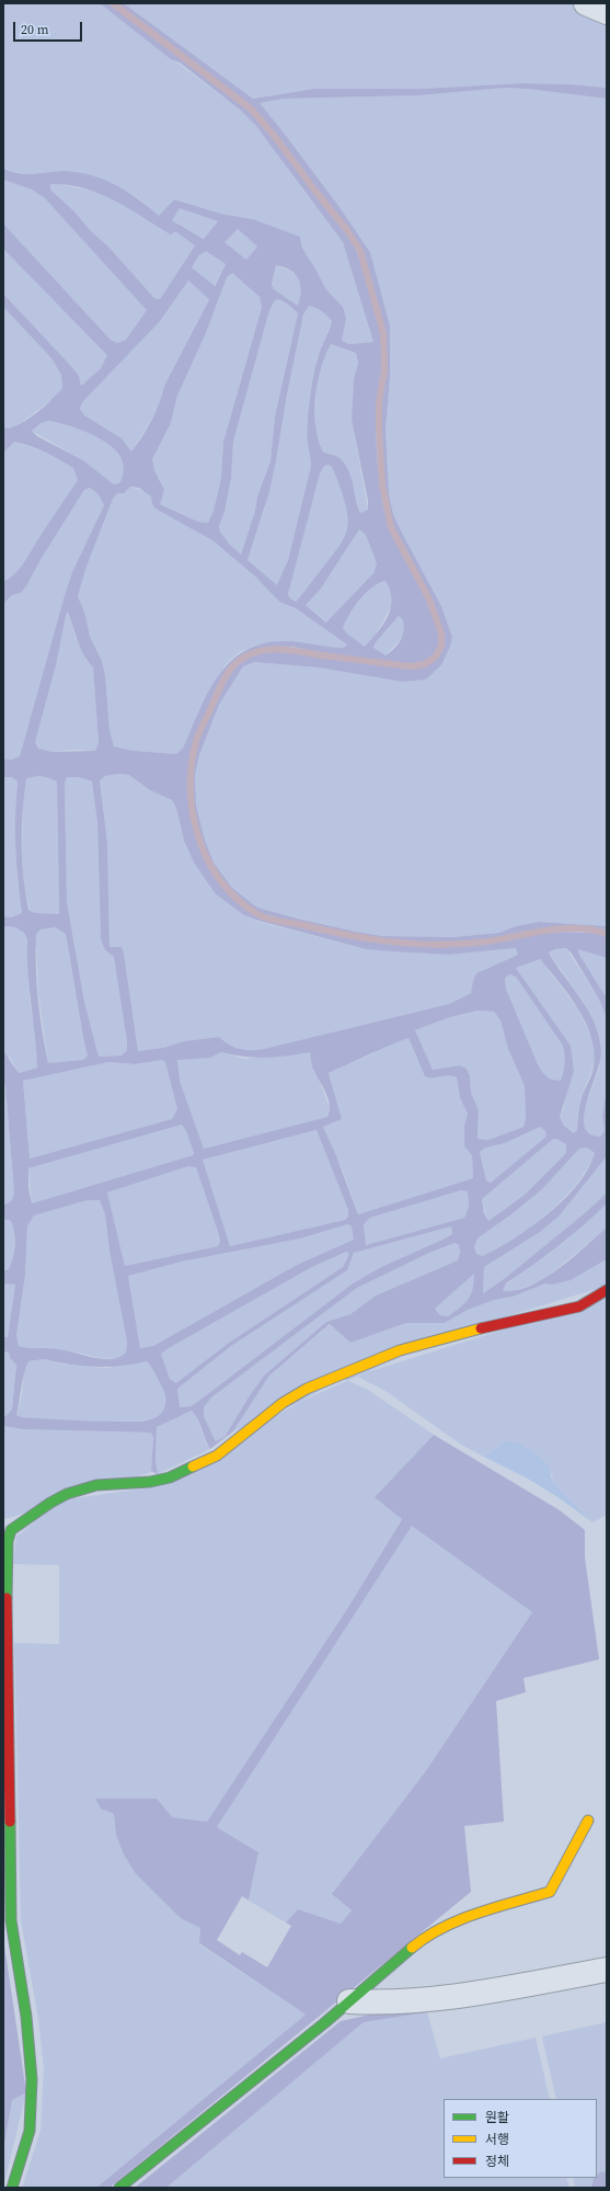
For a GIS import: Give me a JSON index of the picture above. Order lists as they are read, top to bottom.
{
  "legend": ["원활", "서행", "정체"],
  "scale_bar": "20 m"
}
